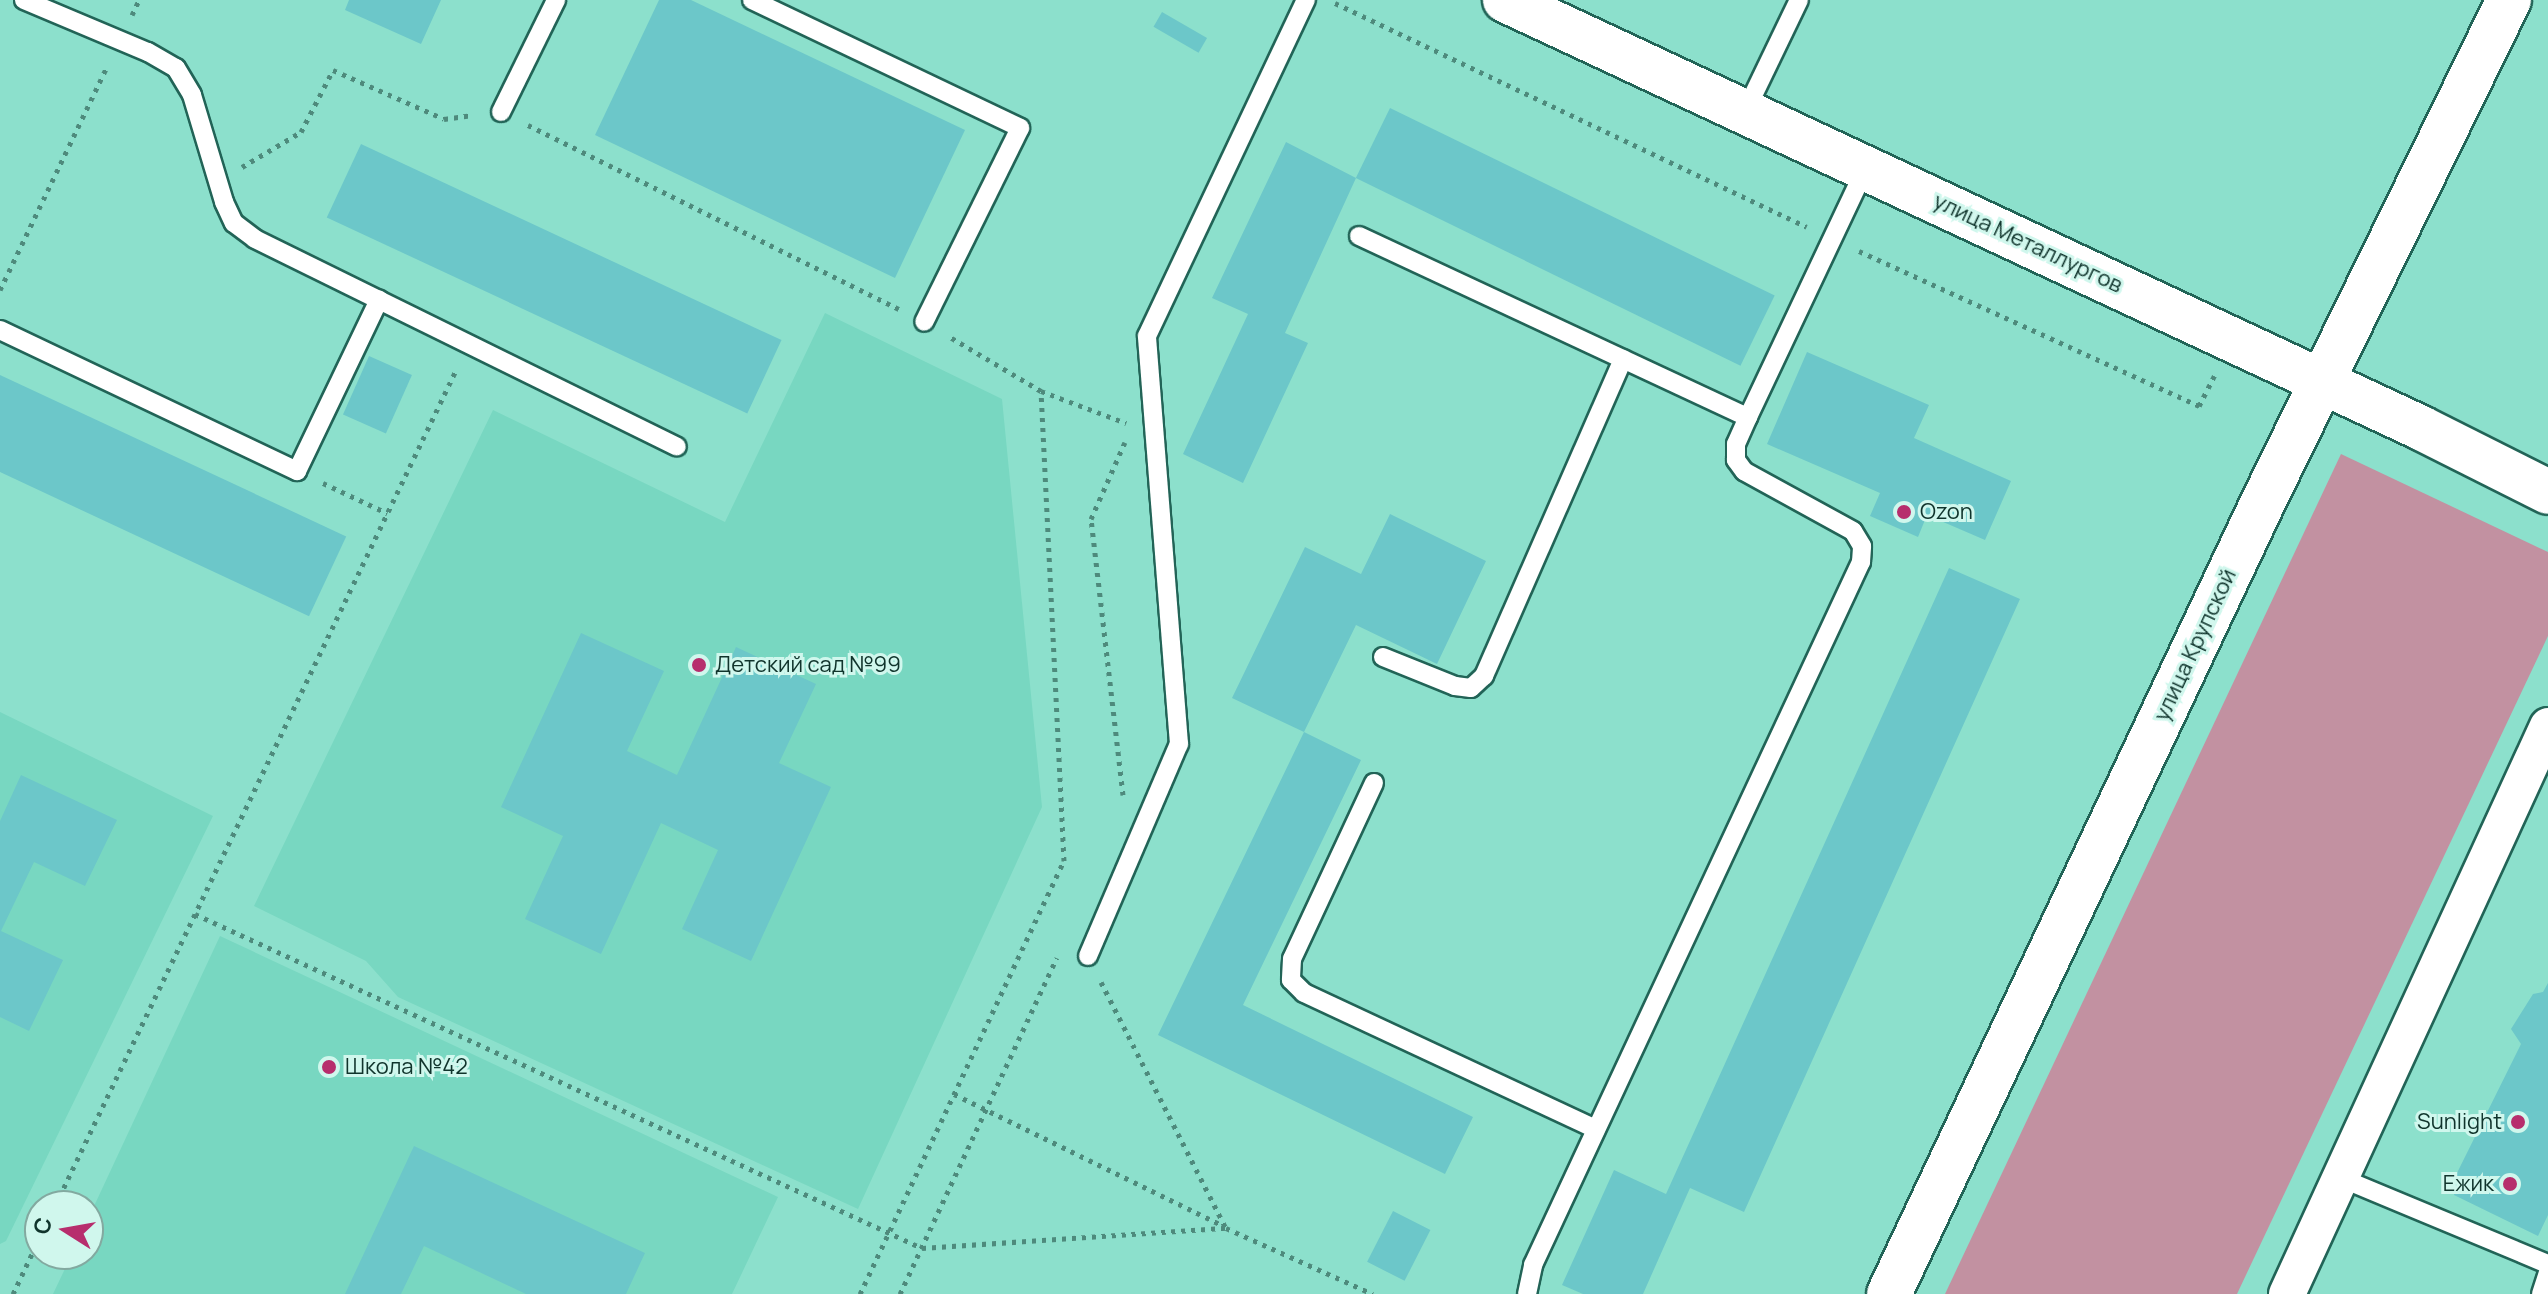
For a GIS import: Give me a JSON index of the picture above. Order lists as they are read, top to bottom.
{
  "streets": {
    "main road": ["улица Металлургов", "улица Крупской"]
  },
  "crossings": [
    ["улица Металлургов", "улица Крупской"]
  ],
  "places": [
    "Ozon",
    "Детский сад №99",
    "Школа №42",
    "Sunlight",
    "Ежик"
  ],
  "north": "left"
}
